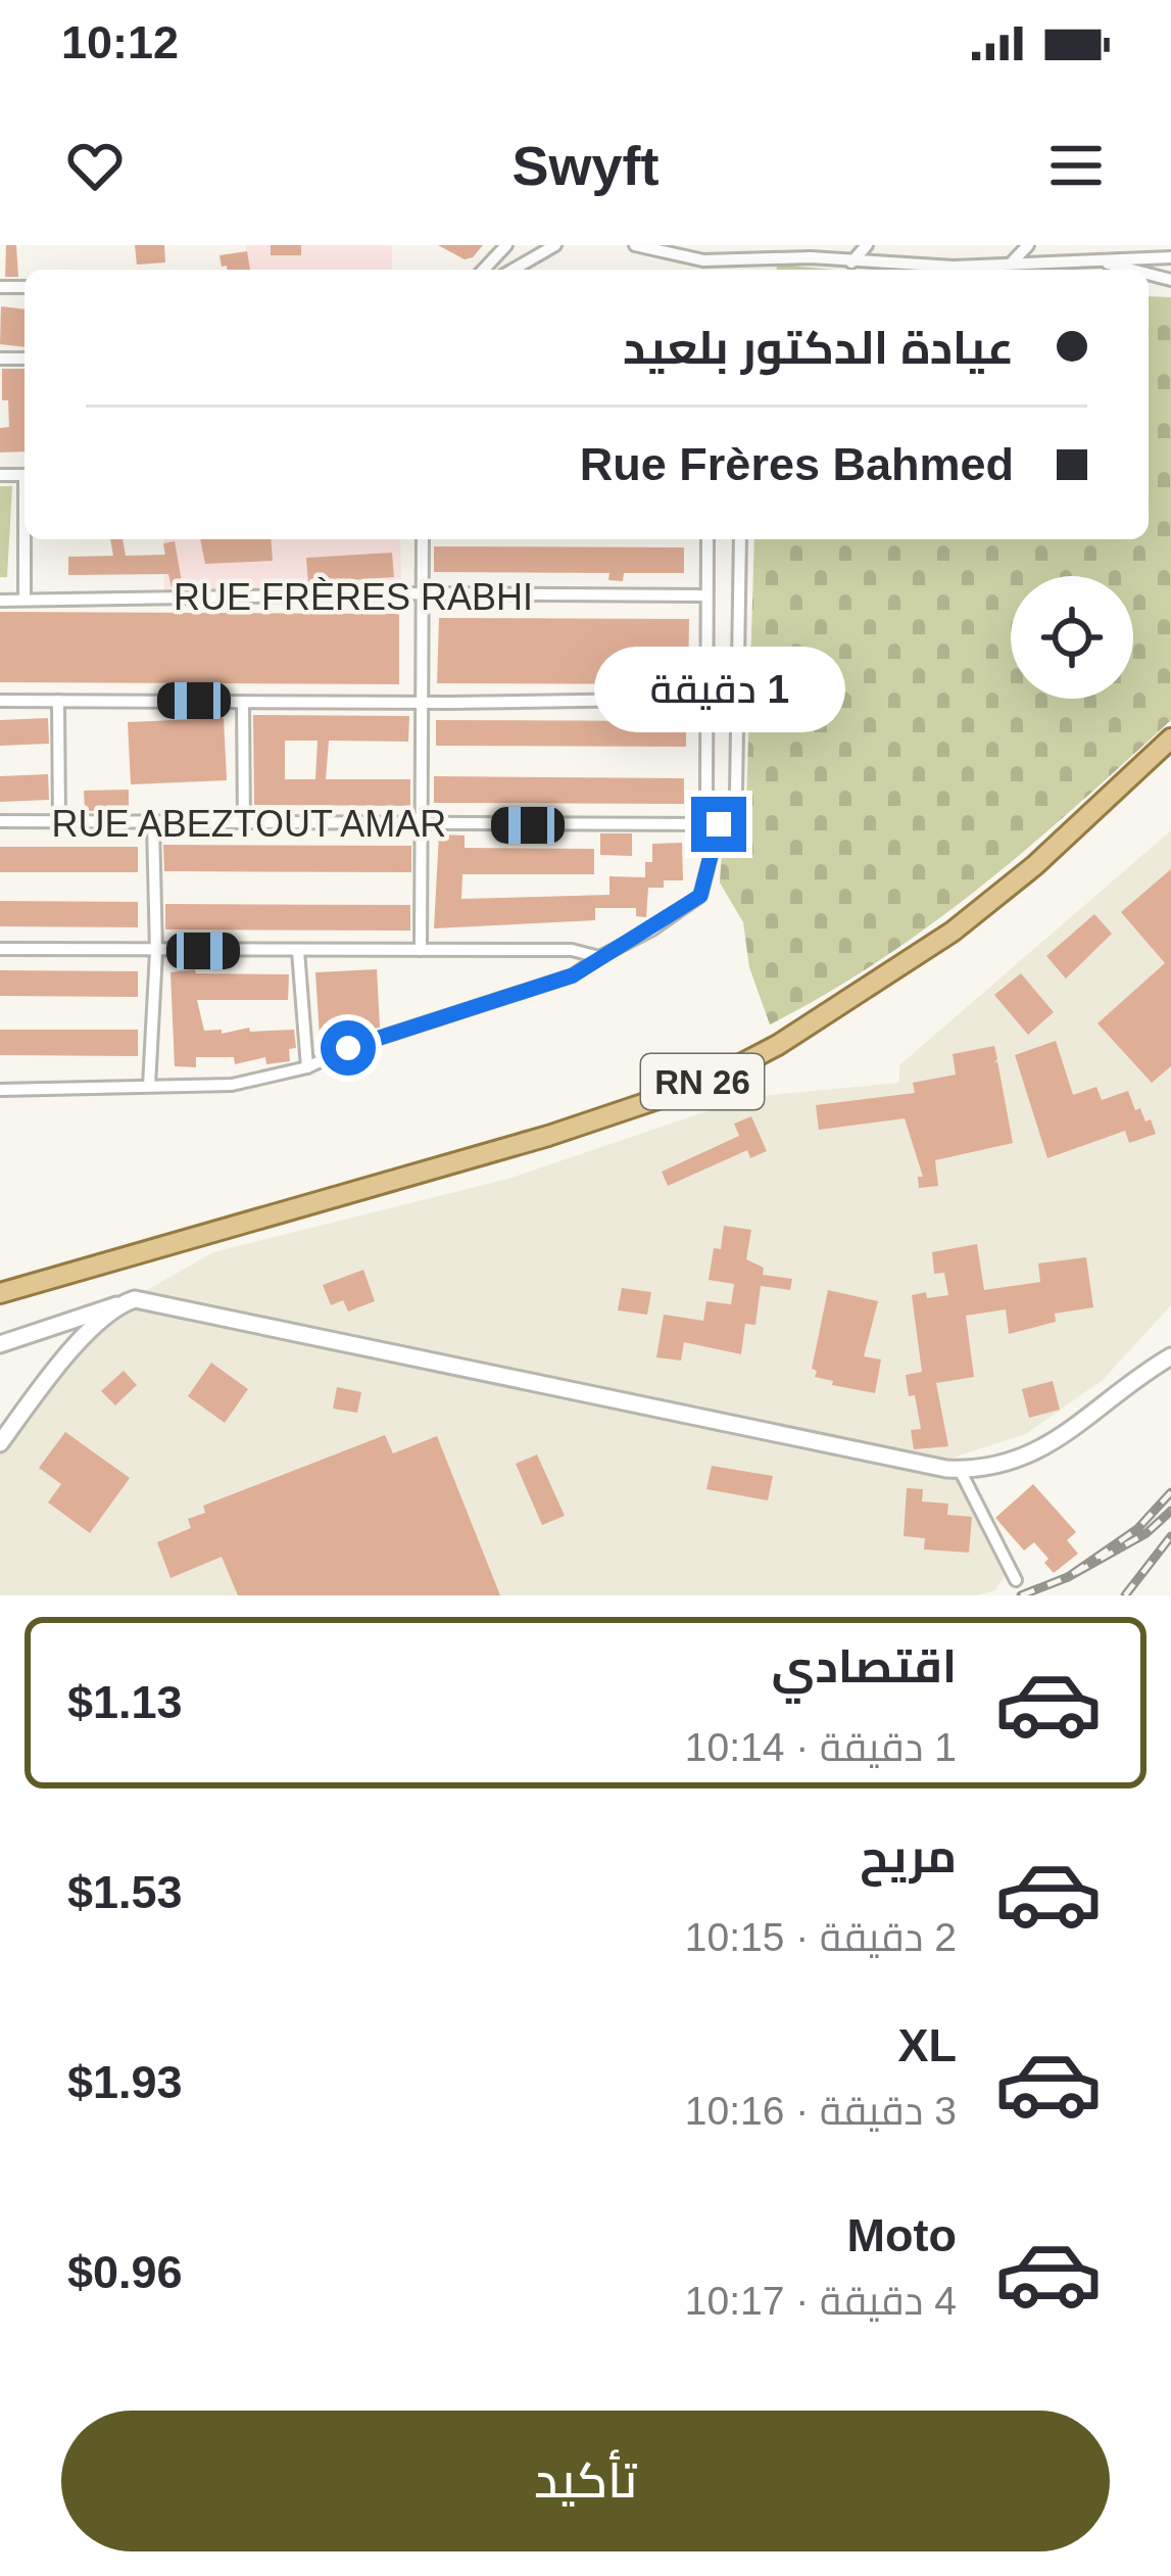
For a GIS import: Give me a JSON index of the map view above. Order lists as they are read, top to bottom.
{
  "streets": {
    "main road": ["RN 26"],
    "street": ["RUE FRÈRES RABHI", "RUE ABEZTOUT AMAR"]
  },
  "page": {
    "status": "10:12",
    "header": "Swyft",
    "banner": ["عيادة الدكتور بلعيد", "Rue Frères Bahmed"],
    "bubble": "1 دقيقة",
    "list": [
      {
        "name": "اقتصادي",
        "note": "1 دقيقة · 10:14",
        "value": "$1.13"
      },
      {
        "name": "مريح",
        "note": "2 دقيقة · 10:15",
        "value": "$1.53"
      },
      {
        "name": "XL",
        "note": "3 دقيقة · 10:16",
        "value": "$1.93"
      },
      {
        "name": "Moto",
        "note": "4 دقيقة · 10:17",
        "value": "$0.96"
      }
    ],
    "buttons": "تأكيد"
  }
}
